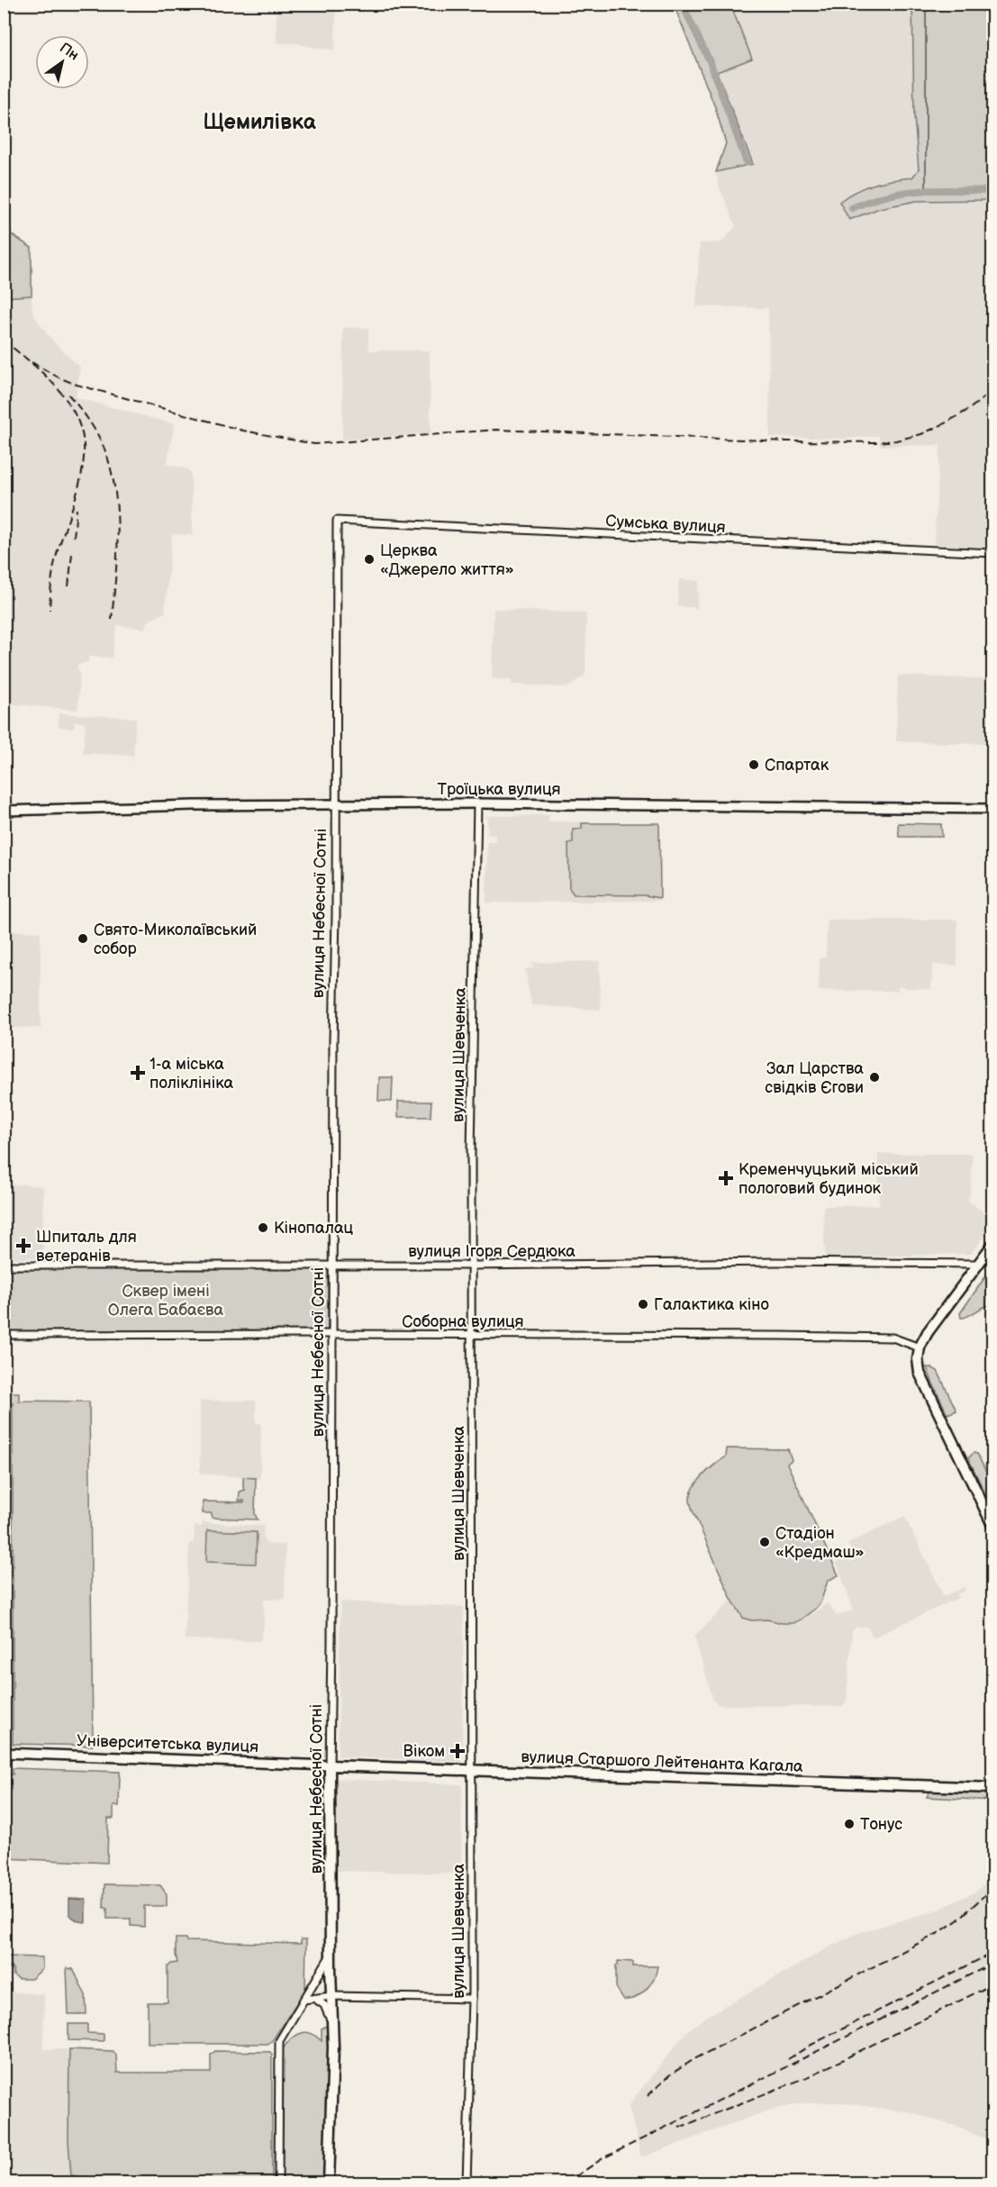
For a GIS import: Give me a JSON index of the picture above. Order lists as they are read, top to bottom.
{
  "streets": {
    "highway": ["вулиця Небесної Сотні", "вулиця Старшого Лейтенанта Кагала"],
    "main road": ["Троїцька вулиця", "Університетська вулиця"],
    "street": [
      "Сумська вулиця",
      "вулиця Шевченка",
      "вулиця Ігоря Сердюка",
      "Соборна вулиця"
    ]
  },
  "crossings": [
    ["Сумська вулиця", "вулиця Небесної Сотні"],
    ["Троїцька вулиця", "вулиця Небесної Сотні"],
    ["Троїцька вулиця", "вулиця Шевченка"],
    ["вулиця Небесної Сотні", "вулиця Ігоря Сердюка"],
    ["вулиця Небесної Сотні", "Соборна вулиця"],
    ["вулиця Небесної Сотні", "Університетська вулиця"],
    ["вулиця Небесної Сотні", "вулиця Старшого Лейтенанта Кагала"],
    ["вулиця Шевченка", "вулиця Ігоря Сердюка"],
    ["вулиця Шевченка", "Соборна вулиця"],
    ["вулиця Шевченка", "вулиця Старшого Лейтенанта Кагала"],
    ["Університетська вулиця", "вулиця Старшого Лейтенанта Кагала"]
  ],
  "districts": ["Щемилівка"],
  "parks": ["Сквер імені Олега Бабаєва"],
  "places": {
    "other": [
      "Церква «Джерело життя»",
      "Спартак",
      "Свято-Миколаївський собор",
      "Зал Царства свідків Єгови",
      "Кінопалац",
      "Галактика кіно",
      "Стадіон «Кредмаш»",
      "Тонус"
    ],
    "health": [
      "1-а міська поліклініка",
      "Кременчуцький міський пологовий будинок",
      "Шпиталь для ветеранів",
      "Віком"
    ]
  },
  "north": "top right"
}
